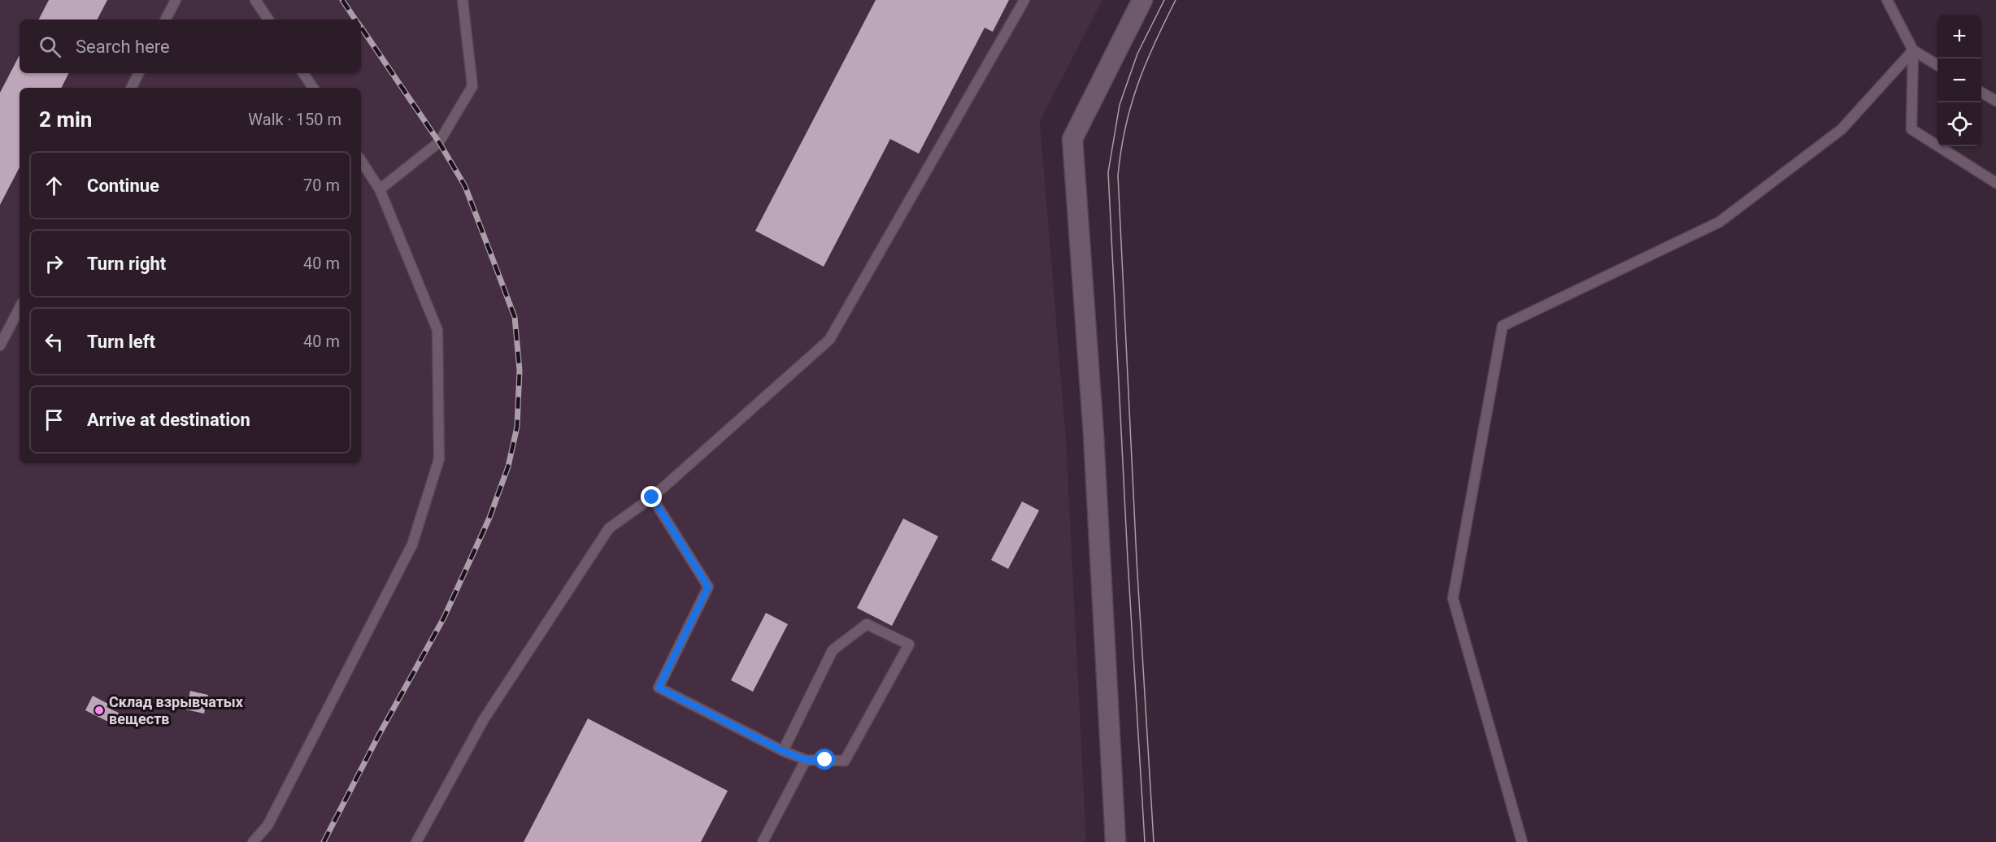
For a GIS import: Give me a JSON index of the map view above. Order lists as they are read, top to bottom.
{
  "places": ["Склад взрывчатых веществ"],
  "page": {
    "map_buttons": ["+", "−"],
    "search": "Search here",
    "heading": ["2 min", "Walk · 150 m"],
    "list": [
      ["Continue", "70 m"],
      ["Turn right", "40 m"],
      ["Turn left", "40 m"],
      "Arrive at destination"
    ]
  }
}
